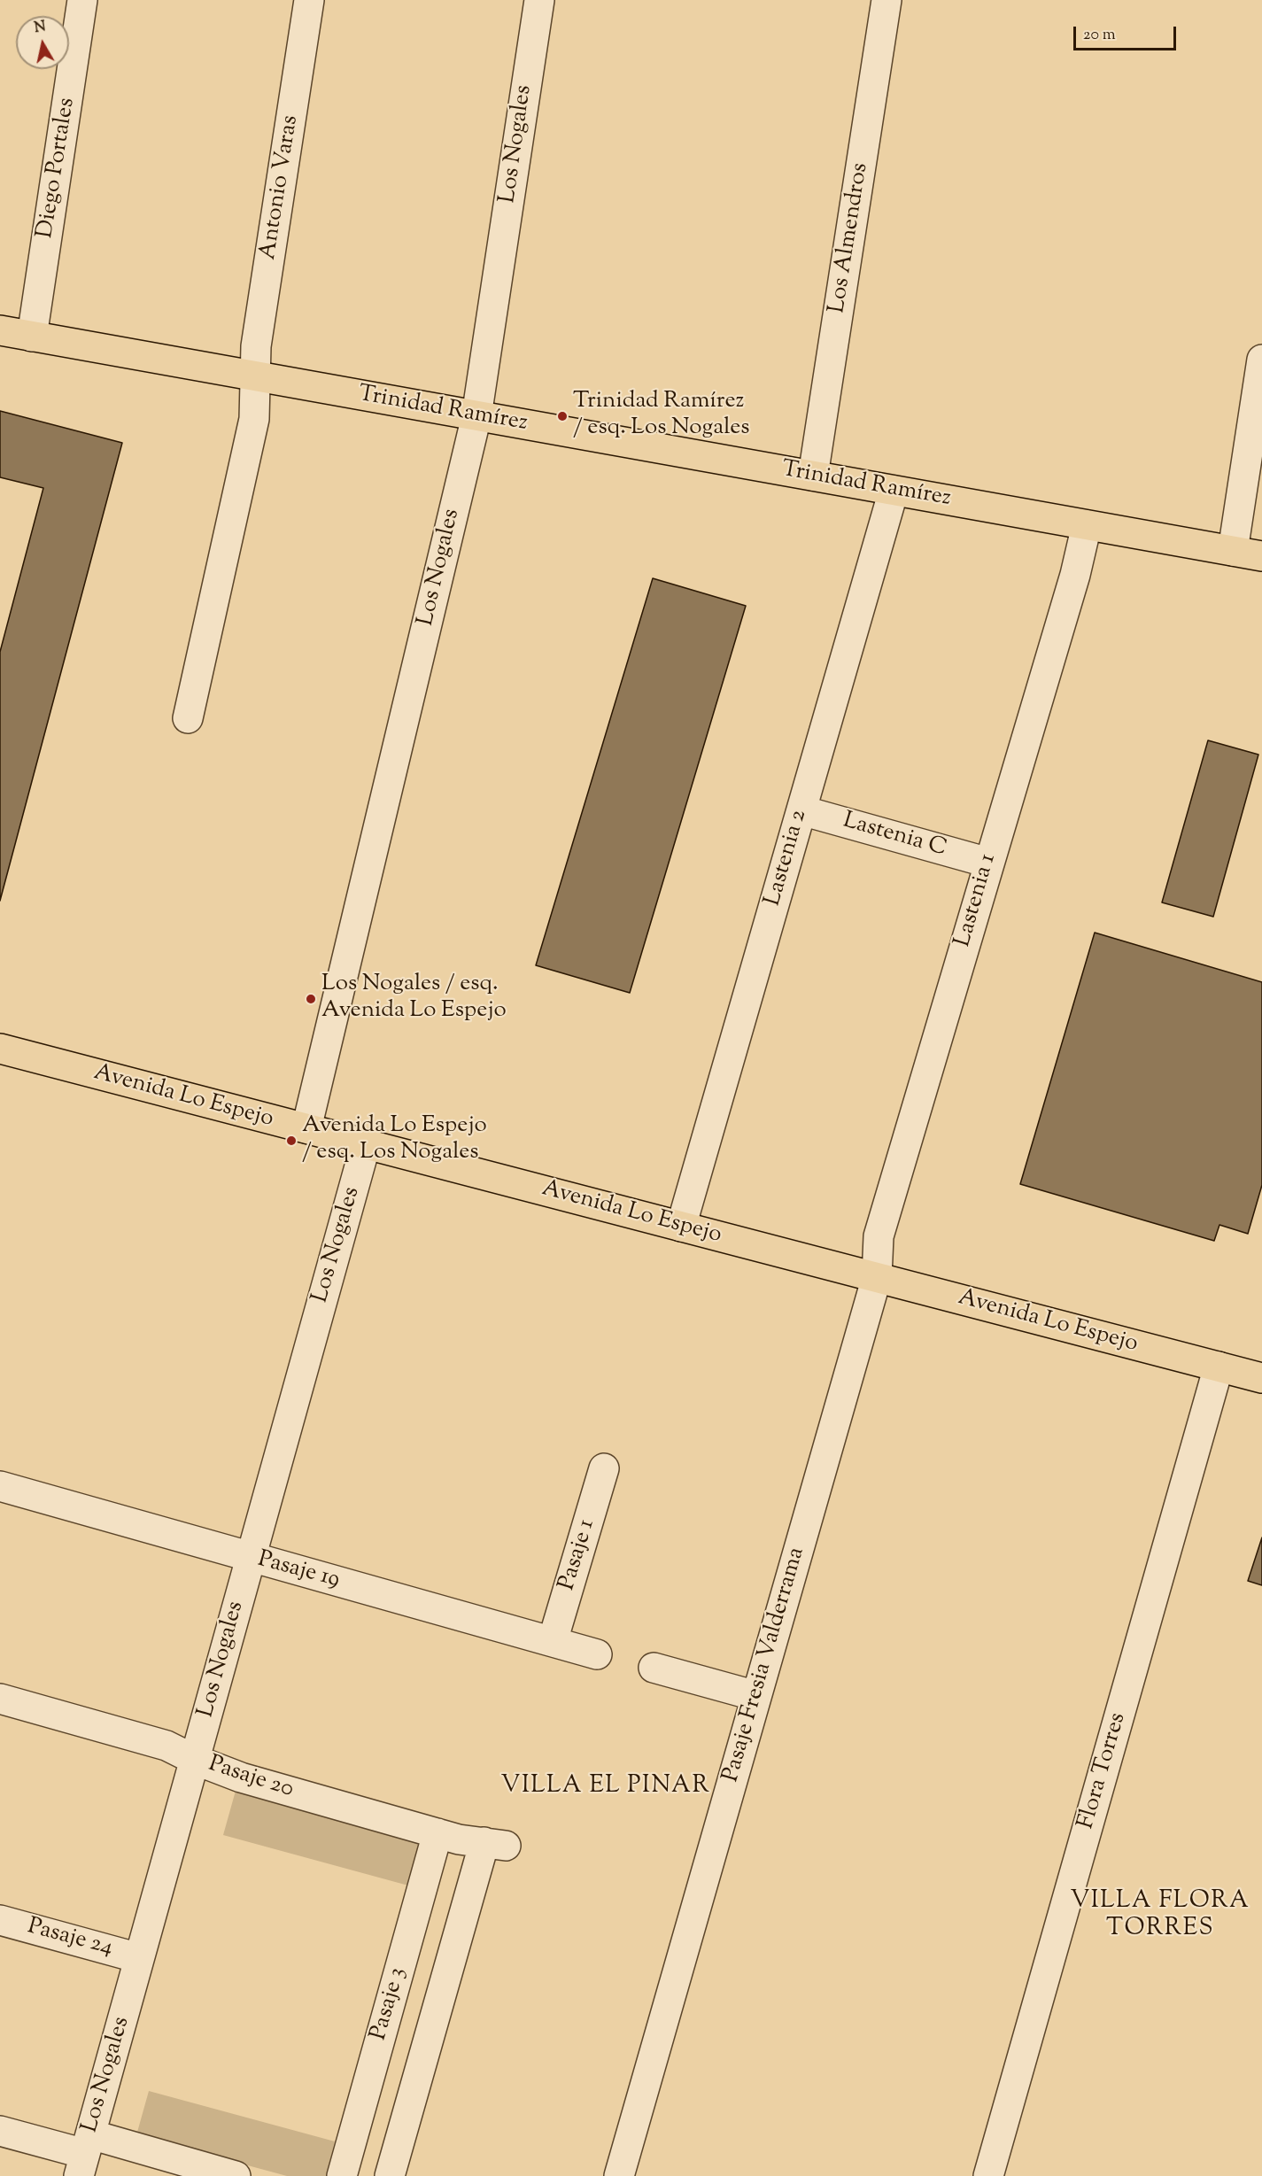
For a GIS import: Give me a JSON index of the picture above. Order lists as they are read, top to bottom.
{
  "streets": {
    "main road": ["Trinidad Ramírez", "Avenida Lo Espejo"],
    "street": [
      "Los Nogales",
      "Diego Portales",
      "Antonio Varas",
      "Los Almendros",
      "Lastenia C",
      "Lastenia 2",
      "Lastenia 1",
      "Pasaje 1",
      "Pasaje 19",
      "Pasaje Fresia Valderrama",
      "Flora Torres",
      "Pasaje 20",
      "Pasaje 24",
      "Pasaje 3"
    ]
  },
  "crossings": [
    ["Los Nogales", "Trinidad Ramírez"],
    ["Los Nogales", "Avenida Lo Espejo"],
    ["Los Nogales", "Pasaje 19"],
    ["Los Nogales", "Pasaje 20"],
    ["Los Nogales", "Pasaje 24"],
    ["Diego Portales", "Trinidad Ramírez"],
    ["Antonio Varas", "Trinidad Ramírez"],
    ["Los Almendros", "Trinidad Ramírez"],
    ["Trinidad Ramírez", "Lastenia 2"],
    ["Trinidad Ramírez", "Lastenia 1"],
    ["Lastenia C", "Lastenia 2"],
    ["Lastenia C", "Lastenia 1"],
    ["Lastenia 2", "Avenida Lo Espejo"],
    ["Lastenia 1", "Avenida Lo Espejo"],
    ["Lastenia 1", "Pasaje Fresia Valderrama"],
    ["Avenida Lo Espejo", "Pasaje Fresia Valderrama"],
    ["Avenida Lo Espejo", "Flora Torres"],
    ["Pasaje 1", "Pasaje 19"],
    ["Pasaje 20", "Pasaje 3"]
  ],
  "districts": ["VILLA EL PINAR", "VILLA FLORA TORRES"],
  "places": ["Trinidad Ramírez / esq. Los Nogales", "Los Nogales / esq. Avenida Lo Espejo", "Avenida Lo Espejo / esq. Los Nogales"],
  "scale_bar": "20 m",
  "north": "top"
}
